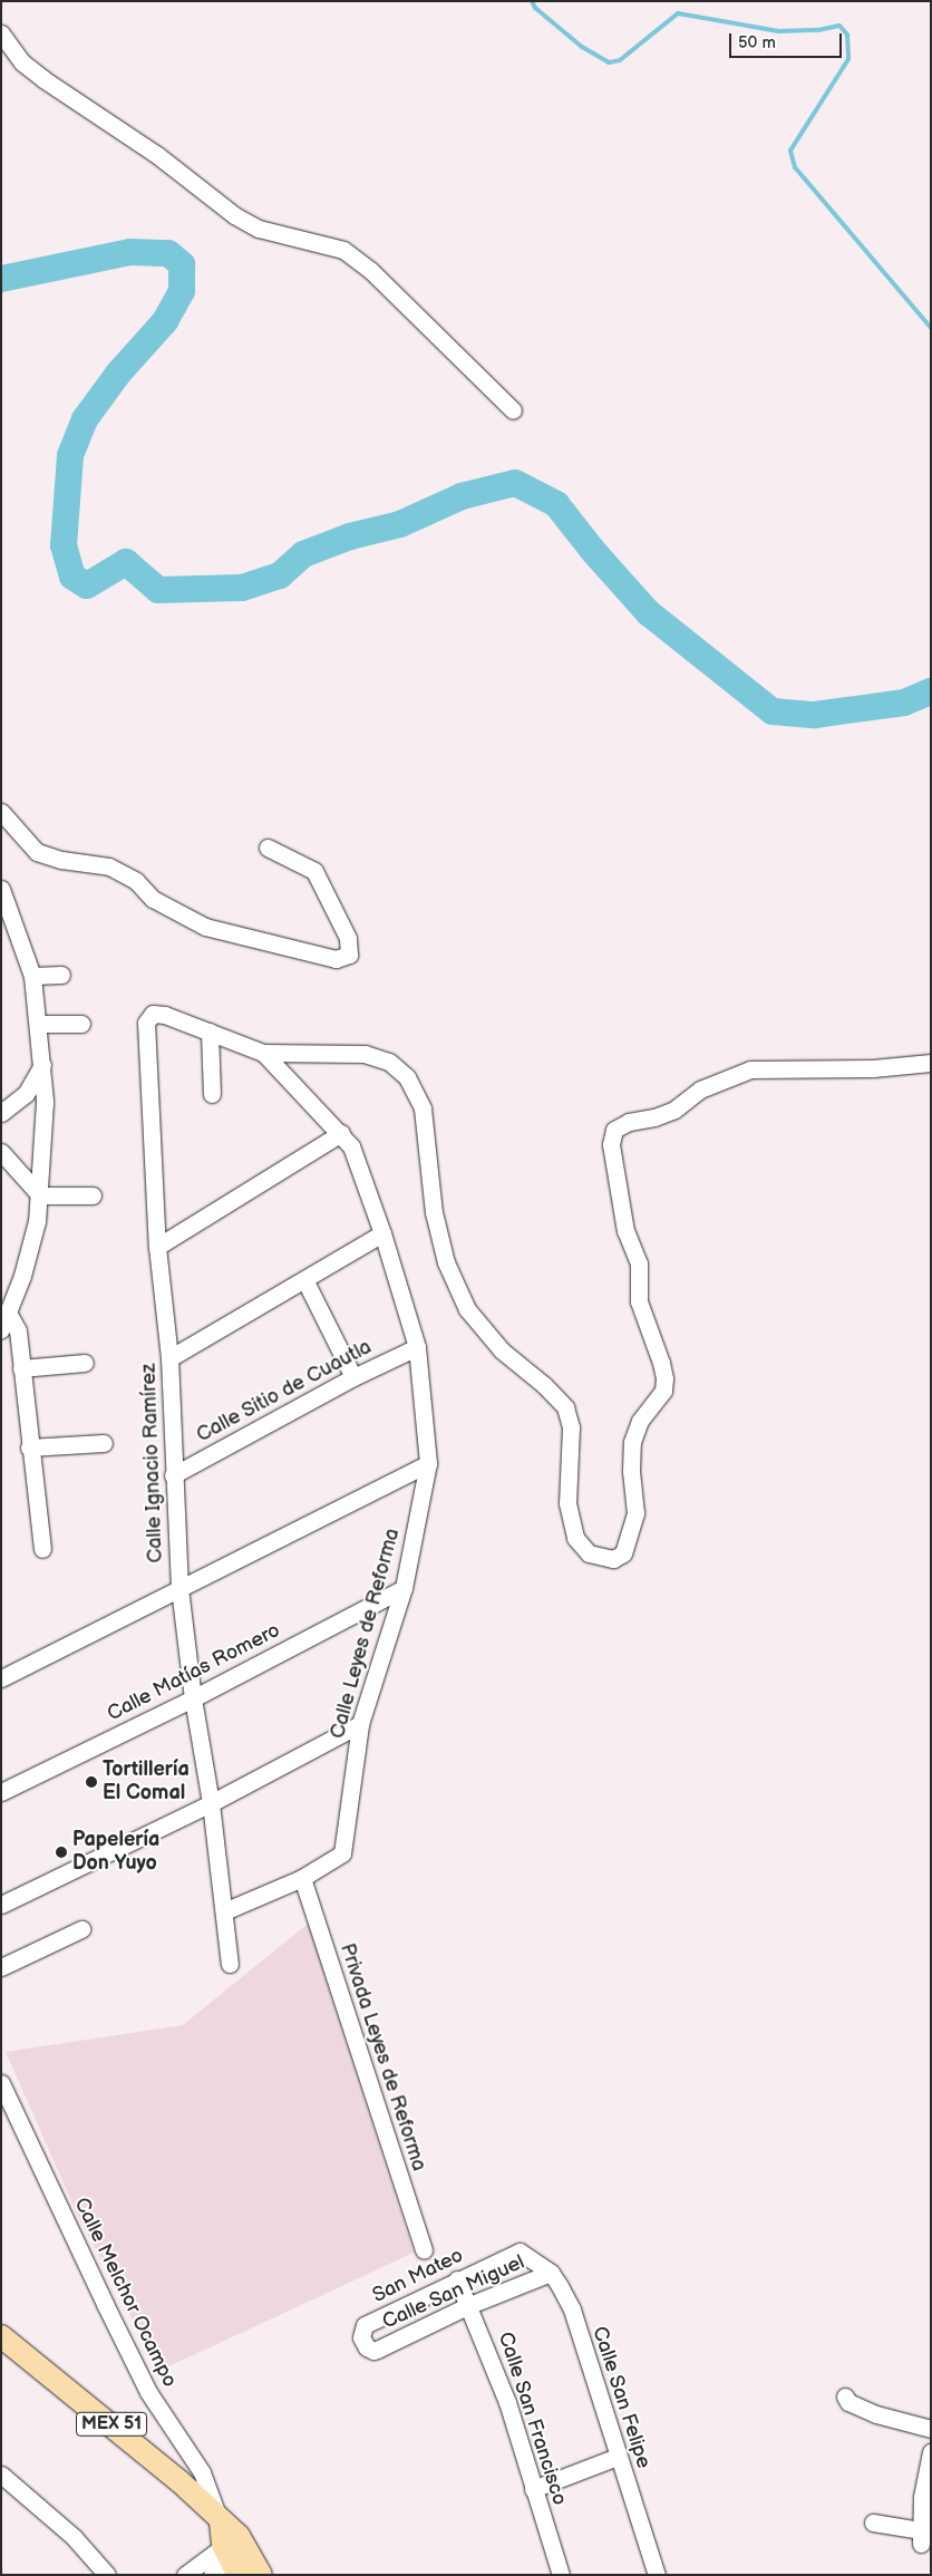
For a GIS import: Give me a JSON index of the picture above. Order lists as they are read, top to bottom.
{
  "streets": {
    "main road": ["MEX 51"],
    "street": [
      "Calle Sitio de Cuautla",
      "Calle Ignacio Ramírez",
      "Calle Leyes de Reforma",
      "Calle Matías Romero",
      "Privada Leyes de Reforma",
      "San Mateo",
      "Calle Melchor Ocampo",
      "Calle San Miguel",
      "Calle San Felipe",
      "Calle San Francisco"
    ]
  },
  "crossings": [
    ["Calle Sitio de Cuautla", "Calle Ignacio Ramírez"],
    ["Calle Sitio de Cuautla", "Calle Leyes de Reforma"],
    ["Calle Ignacio Ramírez", "Calle Leyes de Reforma"],
    ["Calle Ignacio Ramírez", "Calle Matías Romero"],
    ["Calle Leyes de Reforma", "Calle Matías Romero"],
    ["Calle Leyes de Reforma", "Privada Leyes de Reforma"],
    ["San Mateo", "Calle San Miguel"],
    ["San Mateo", "Calle San Felipe"],
    ["San Mateo", "Calle San Francisco"],
    ["Calle Melchor Ocampo", "MEX 51"],
    ["Calle San Miguel", "Calle San Felipe"],
    ["Calle San Miguel", "Calle San Francisco"]
  ],
  "places": ["Tortillería El Comal", "Papelería Don Yuyo"],
  "scale_bar": "50 m"
}
